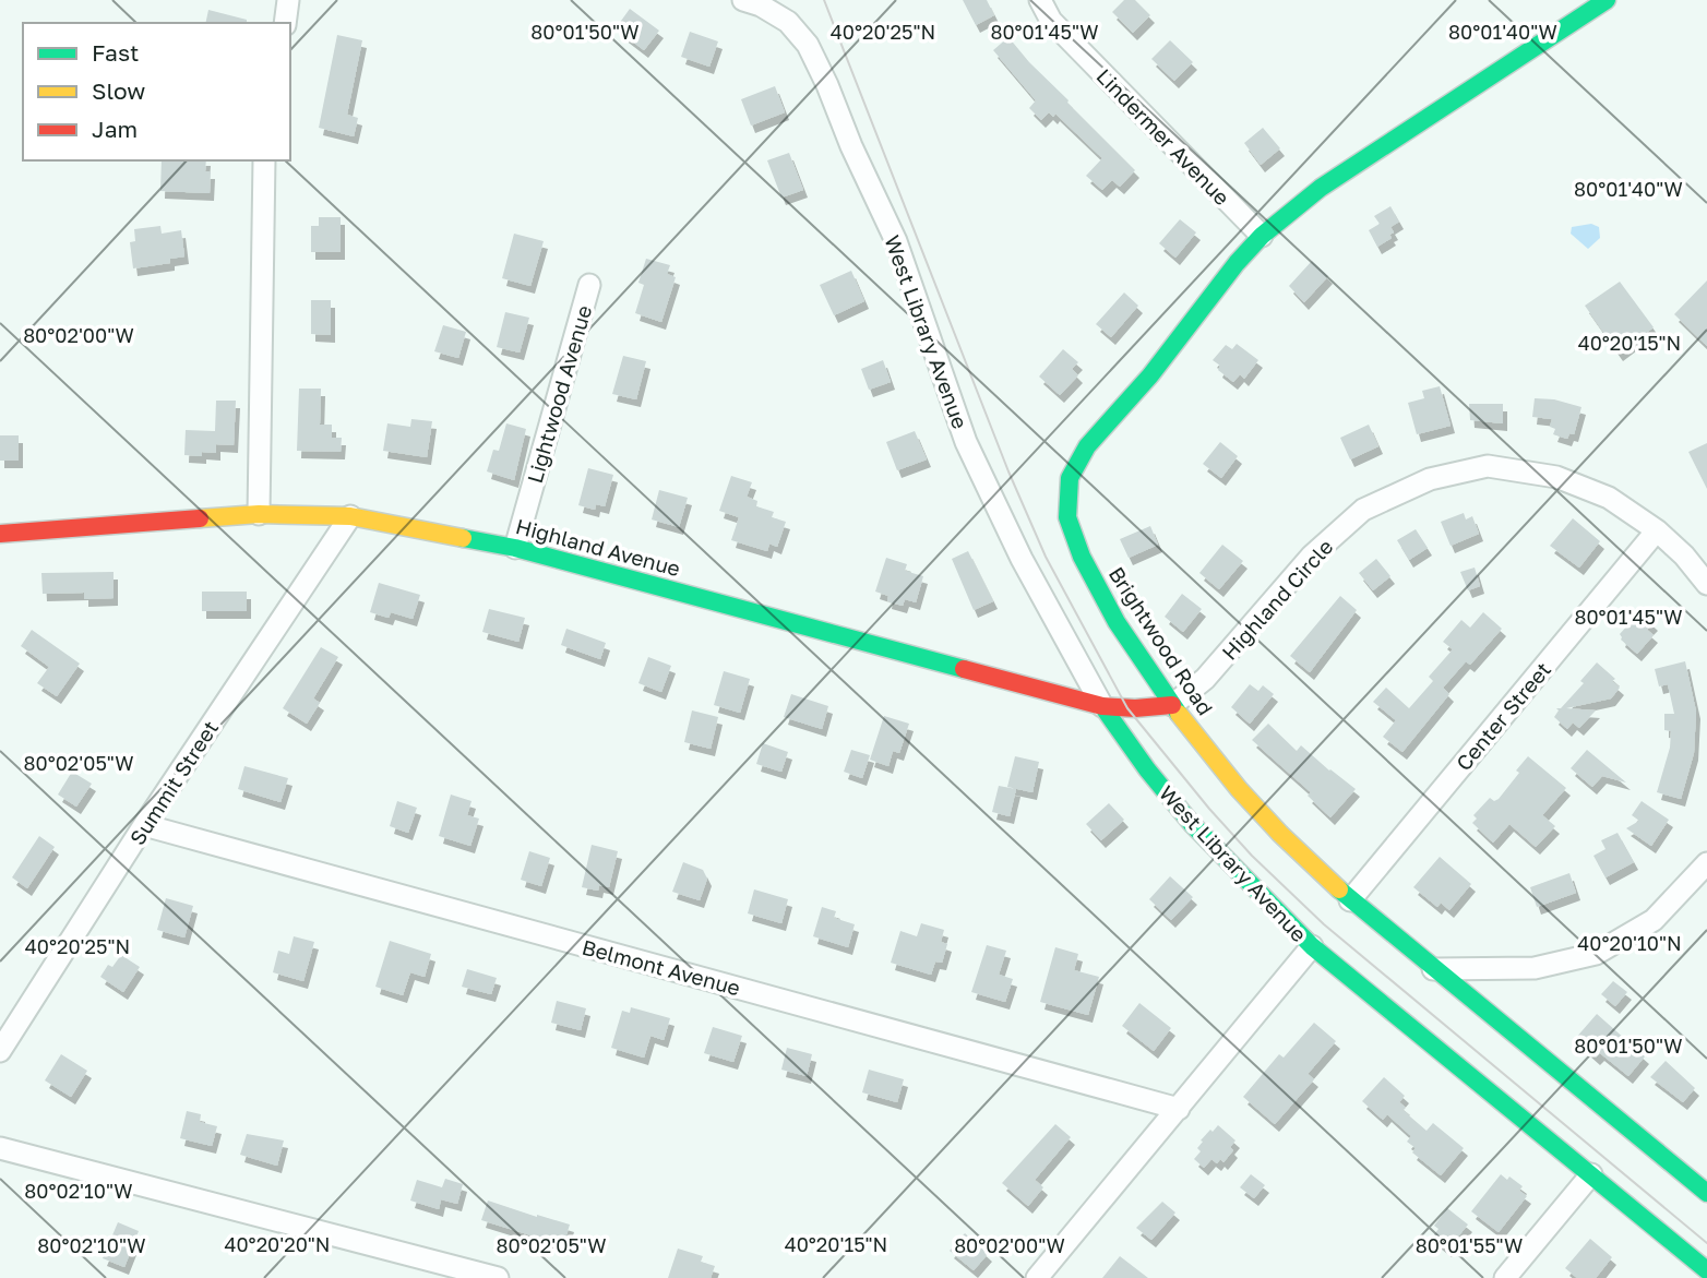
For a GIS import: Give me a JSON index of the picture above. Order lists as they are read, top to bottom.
{
  "streets": {
    "street": [
      "Lindermer Avenue",
      "West Library Avenue",
      "Lightwood Avenue",
      "Highland Avenue",
      "Highland Circle",
      "Brightwood Road",
      "Center Street",
      "Summit Street",
      "Belmont Avenue"
    ]
  },
  "crossings": [
    ["Lindermer Avenue", "Brightwood Road"],
    ["West Library Avenue", "Highland Avenue"],
    ["Lightwood Avenue", "Highland Avenue"],
    ["Highland Avenue", "Highland Circle"],
    ["Highland Avenue", "Brightwood Road"],
    ["Highland Avenue", "Summit Street"],
    ["Highland Circle", "Brightwood Road"],
    ["Highland Circle", "Center Street"],
    ["Brightwood Road", "Center Street"],
    ["Summit Street", "Belmont Avenue"]
  ],
  "legend": ["Fast", "Slow", "Jam"],
  "coordinates": [
    "80°01'50\"W",
    "80°01'45\"W",
    "80°01'40\"W",
    "40°20'25\"N",
    "80°02'00\"W",
    "40°20'15\"N",
    "80°02'05\"W",
    "40°20'10\"N",
    "80°02'10\"W",
    "40°20'20\"N",
    "80°01'55\"W"
  ]
}
